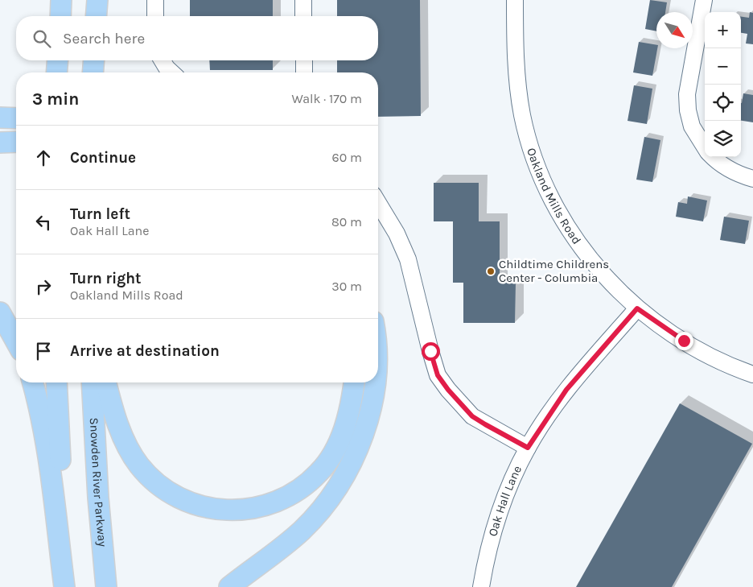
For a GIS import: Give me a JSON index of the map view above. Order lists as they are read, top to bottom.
{
  "streets": {
    "main road": ["Snowden River Parkway"],
    "street": ["Oakland Mills Road", "Oak Hall Lane"]
  },
  "crossings": [
    ["Oakland Mills Road", "Oak Hall Lane"]
  ],
  "places": ["Childtime Childrens Center - Columbia"],
  "north": "bottom right",
  "page": {
    "map_buttons": ["+", "−"],
    "search": "Search here",
    "heading": ["3 min", "Walk · 170 m"],
    "list": [
      ["Continue", "60 m"],
      ["Turn left", "Oak Hall Lane", "80 m"],
      ["Turn right", "Oakland Mills Road", "30 m"],
      "Arrive at destination"
    ]
  }
}
